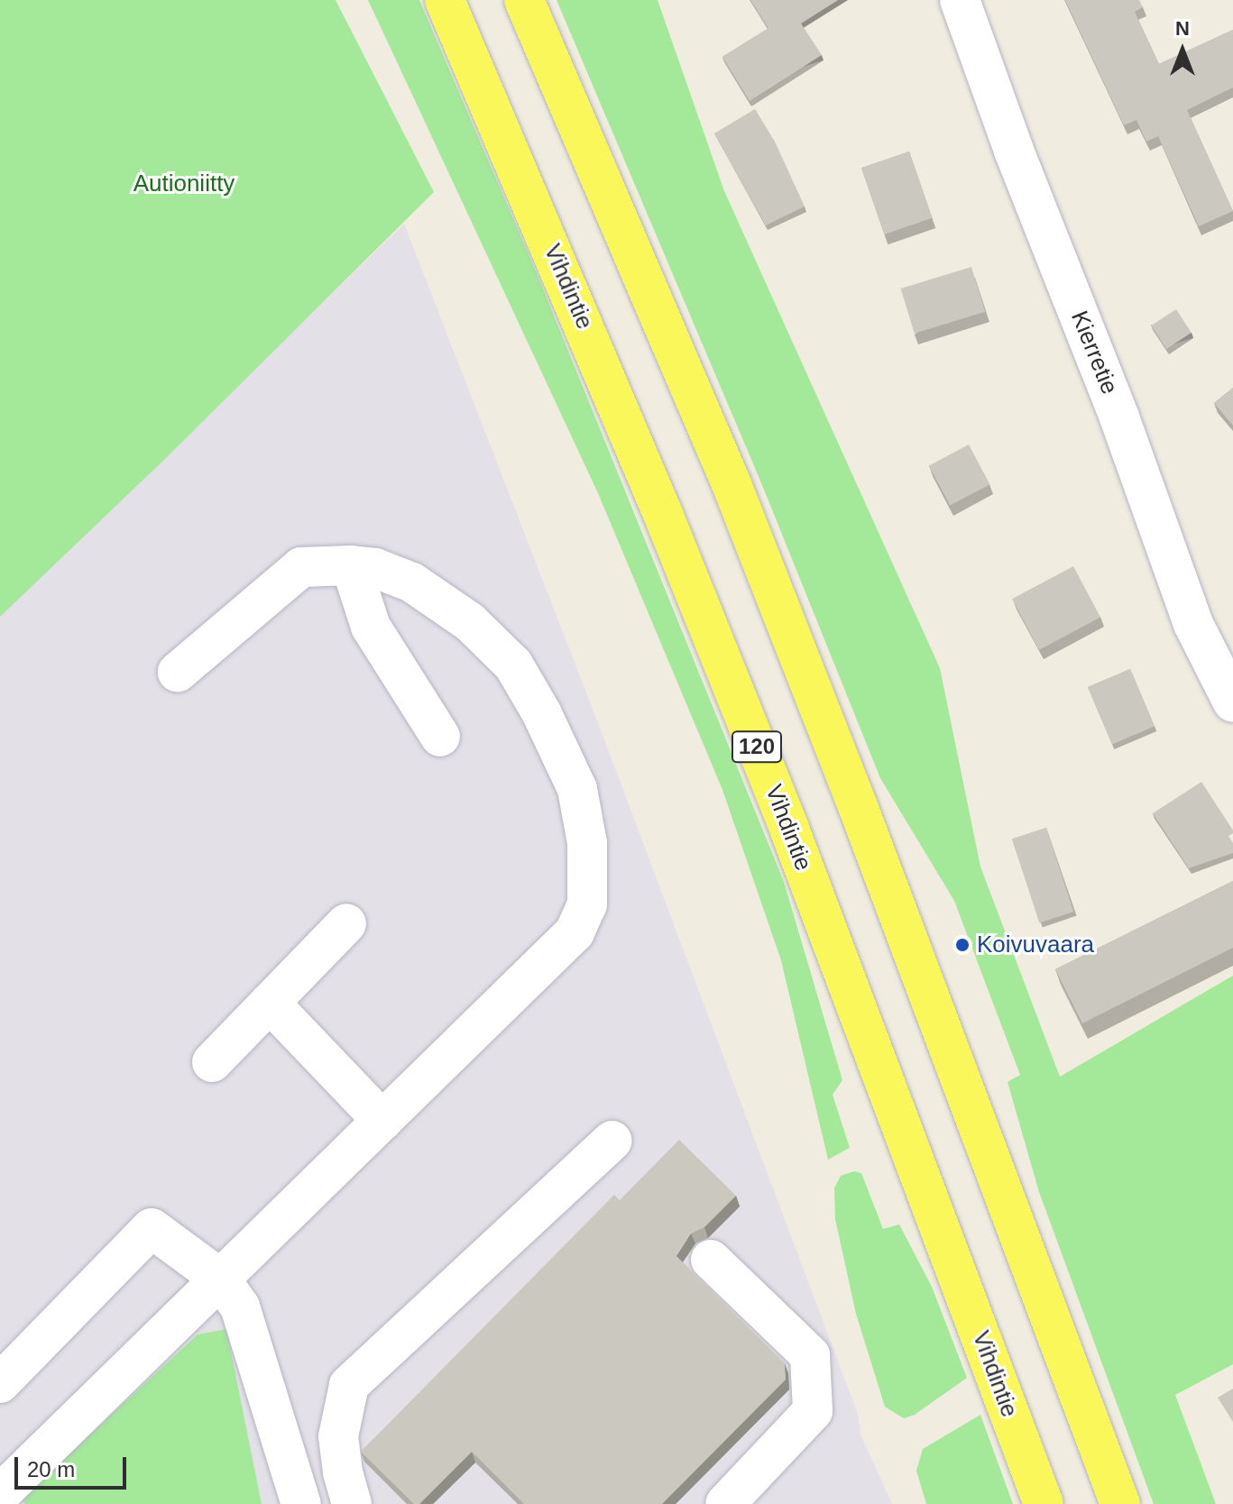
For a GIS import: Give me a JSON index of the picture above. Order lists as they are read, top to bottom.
{
  "streets": {
    "main road": ["Vihdintie", "120"],
    "street": ["Kierretie"]
  },
  "parks": ["Autioniitty"],
  "places": ["Koivuvaara"],
  "scale_bar": "20 m",
  "north": "top"
}
